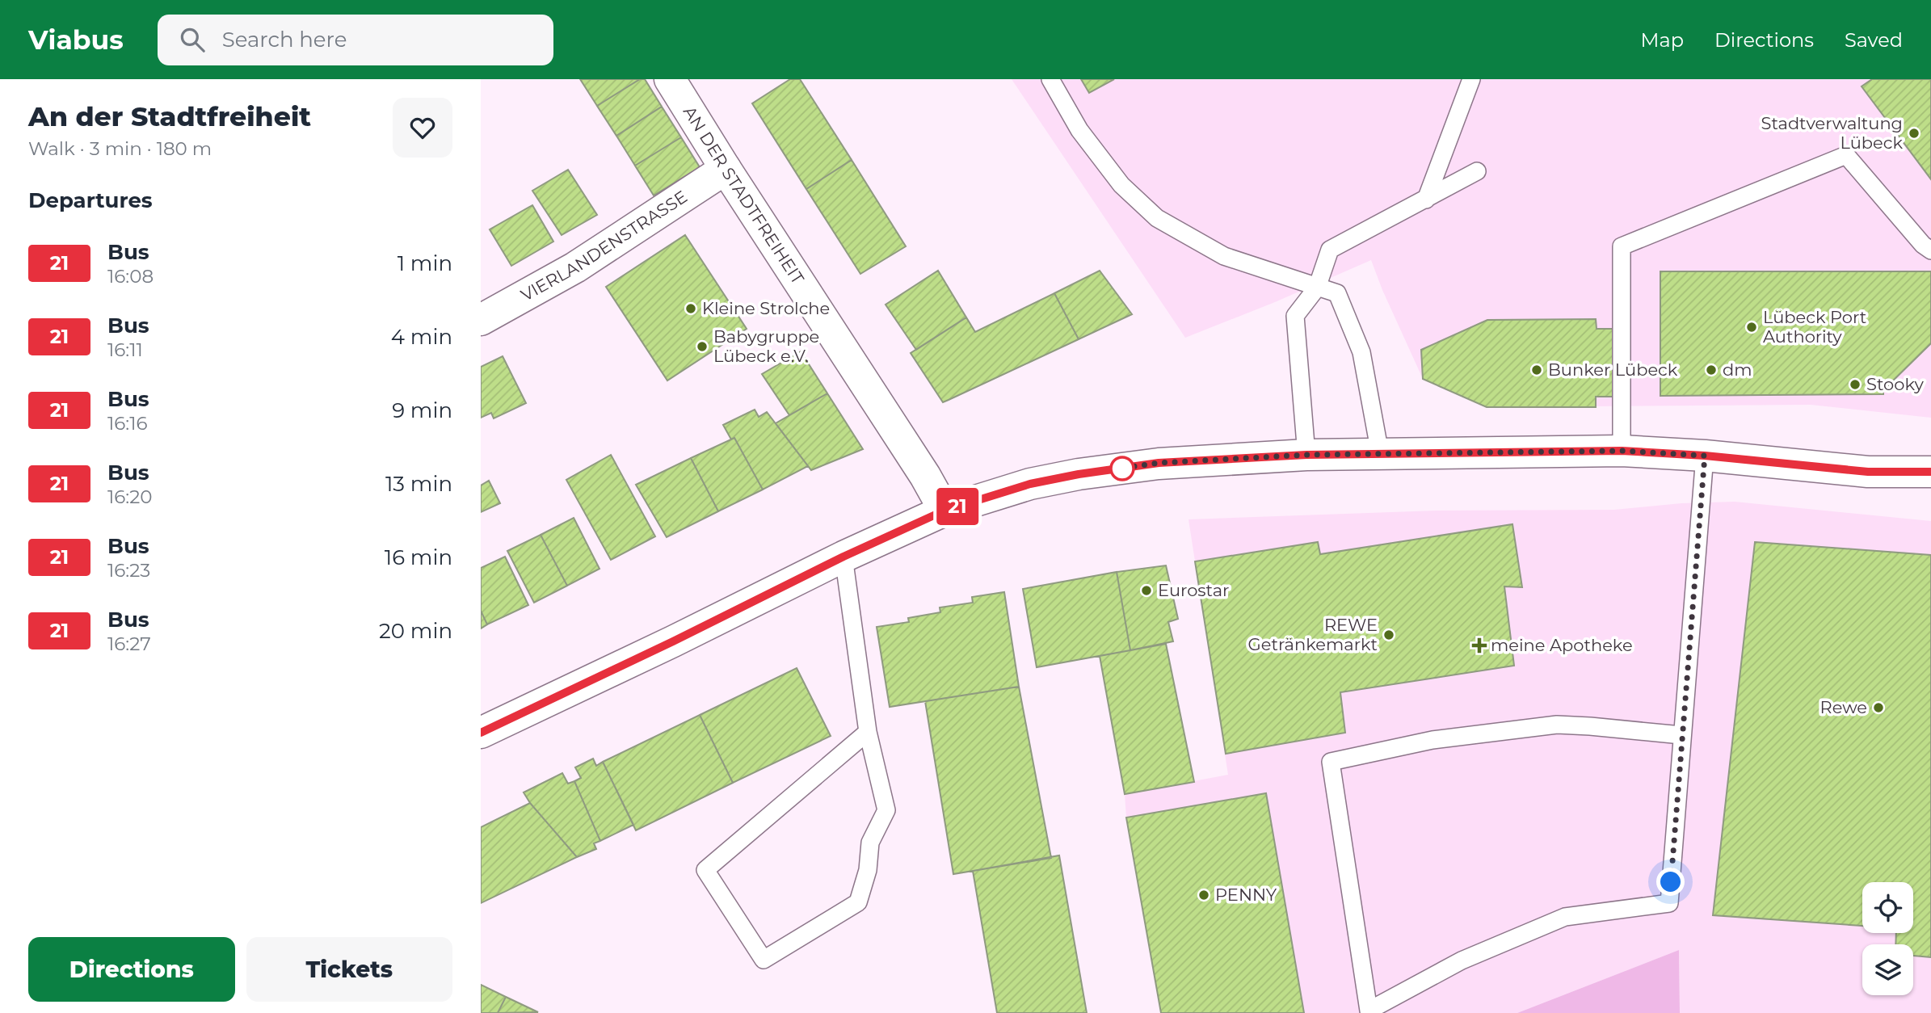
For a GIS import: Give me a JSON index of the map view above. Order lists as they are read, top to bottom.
{
  "streets": {
    "main road": ["AN DER STADTFREIHEIT", "VIERLANDENSTRASSE"]
  },
  "crossings": [
    ["AN DER STADTFREIHEIT", "VIERLANDENSTRASSE"]
  ],
  "places": {
    "other": [
      "Stadtverwaltung Lübeck",
      "Kleine Strolche",
      "Lübeck Port Authority",
      "Babygruppe Lübeck e.V.",
      "Bunker Lübeck",
      "dm",
      "Stooky",
      "Eurostar",
      "REWE Getränkemarkt",
      "Rewe",
      "PENNY"
    ],
    "health": ["meine Apotheke"]
  },
  "lines": ["bus line 21"],
  "page": {
    "header": "Viabus",
    "search": "Search here",
    "nav": ["Map", "Directions", "Saved"],
    "heading": [
      ["An der Stadtfreiheit", "Walk · 3 min · 180 m"],
      "Departures"
    ],
    "on_map": "21",
    "list": [
      {
        "mark": "21",
        "name": "Bus",
        "note": "16:08",
        "value": "1 min"
      },
      {
        "mark": "21",
        "name": "Bus",
        "note": "16:11",
        "value": "4 min"
      },
      {
        "mark": "21",
        "name": "Bus",
        "note": "16:16",
        "value": "9 min"
      },
      {
        "mark": "21",
        "name": "Bus",
        "note": "16:20",
        "value": "13 min"
      },
      {
        "mark": "21",
        "name": "Bus",
        "note": "16:23",
        "value": "16 min"
      },
      {
        "mark": "21",
        "name": "Bus",
        "note": "16:27",
        "value": "20 min"
      }
    ],
    "buttons": ["Directions", "Tickets"]
  }
}
